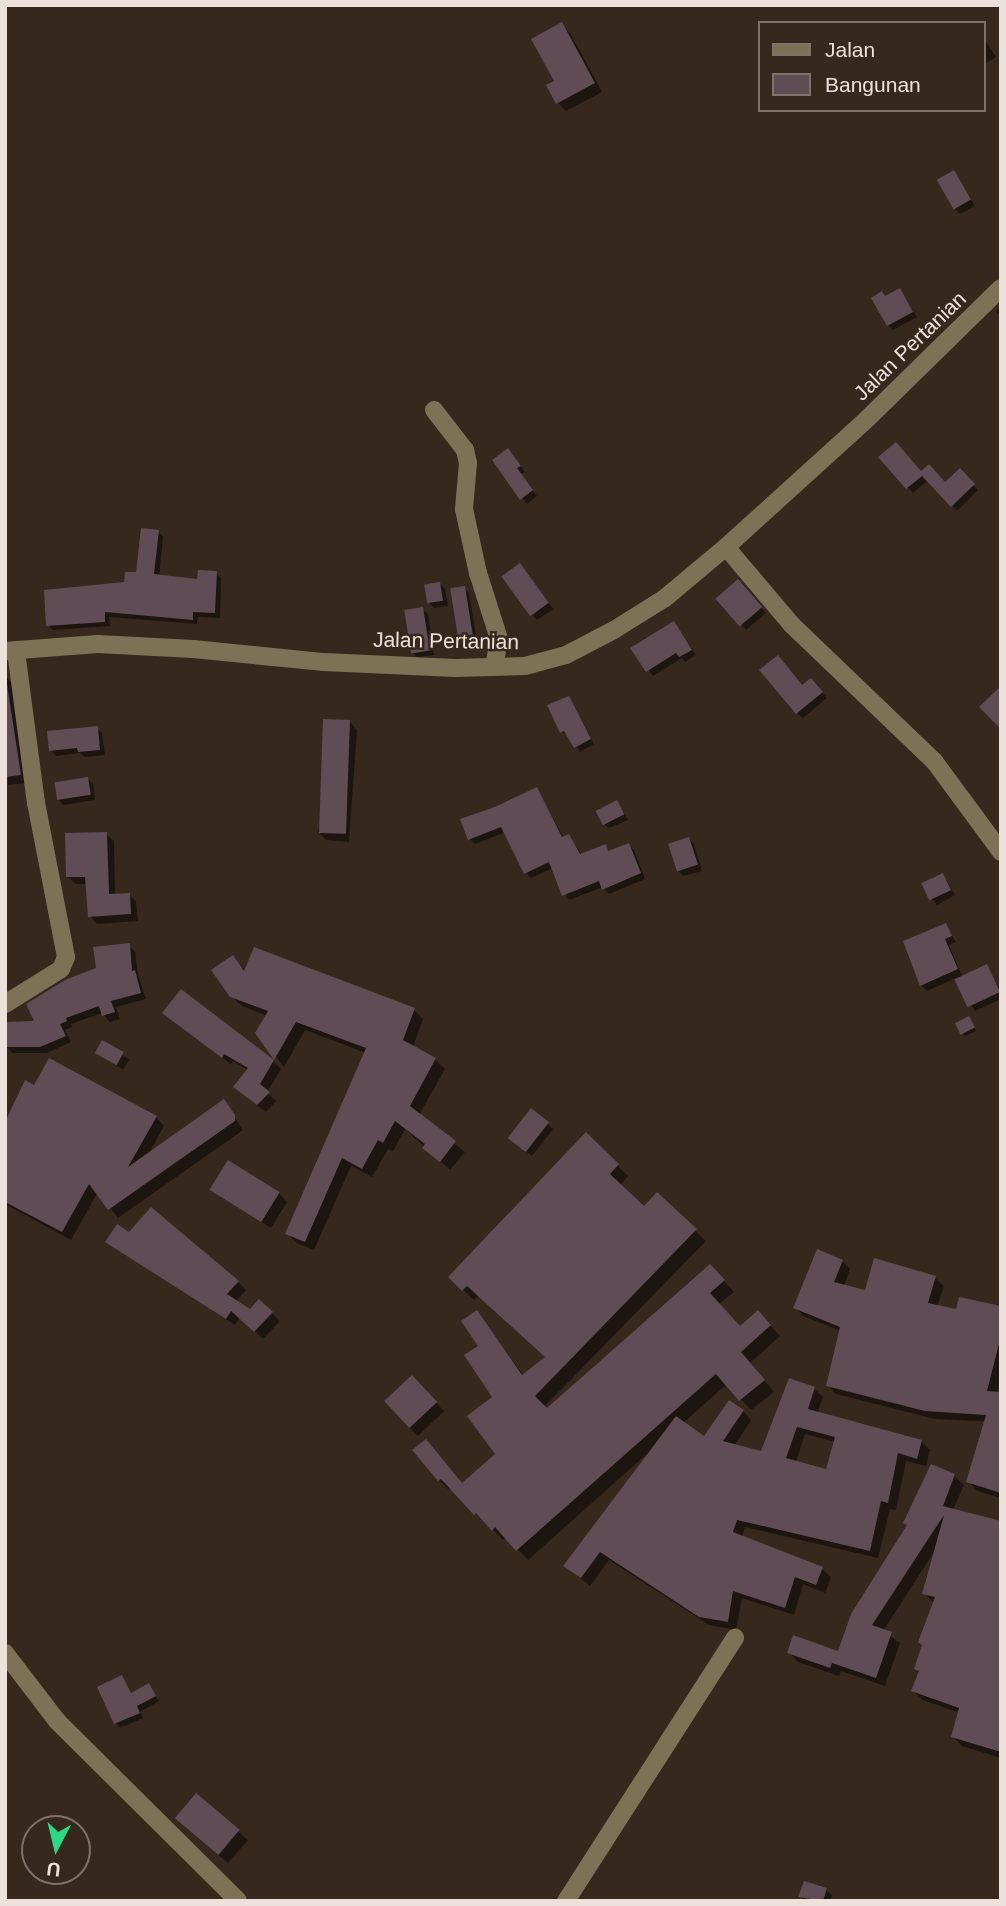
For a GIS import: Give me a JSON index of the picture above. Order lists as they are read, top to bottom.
{
  "streets": {
    "street": ["Jalan Pertanian"]
  },
  "legend": ["Jalan", "Bangunan"],
  "north": "bottom"
}
